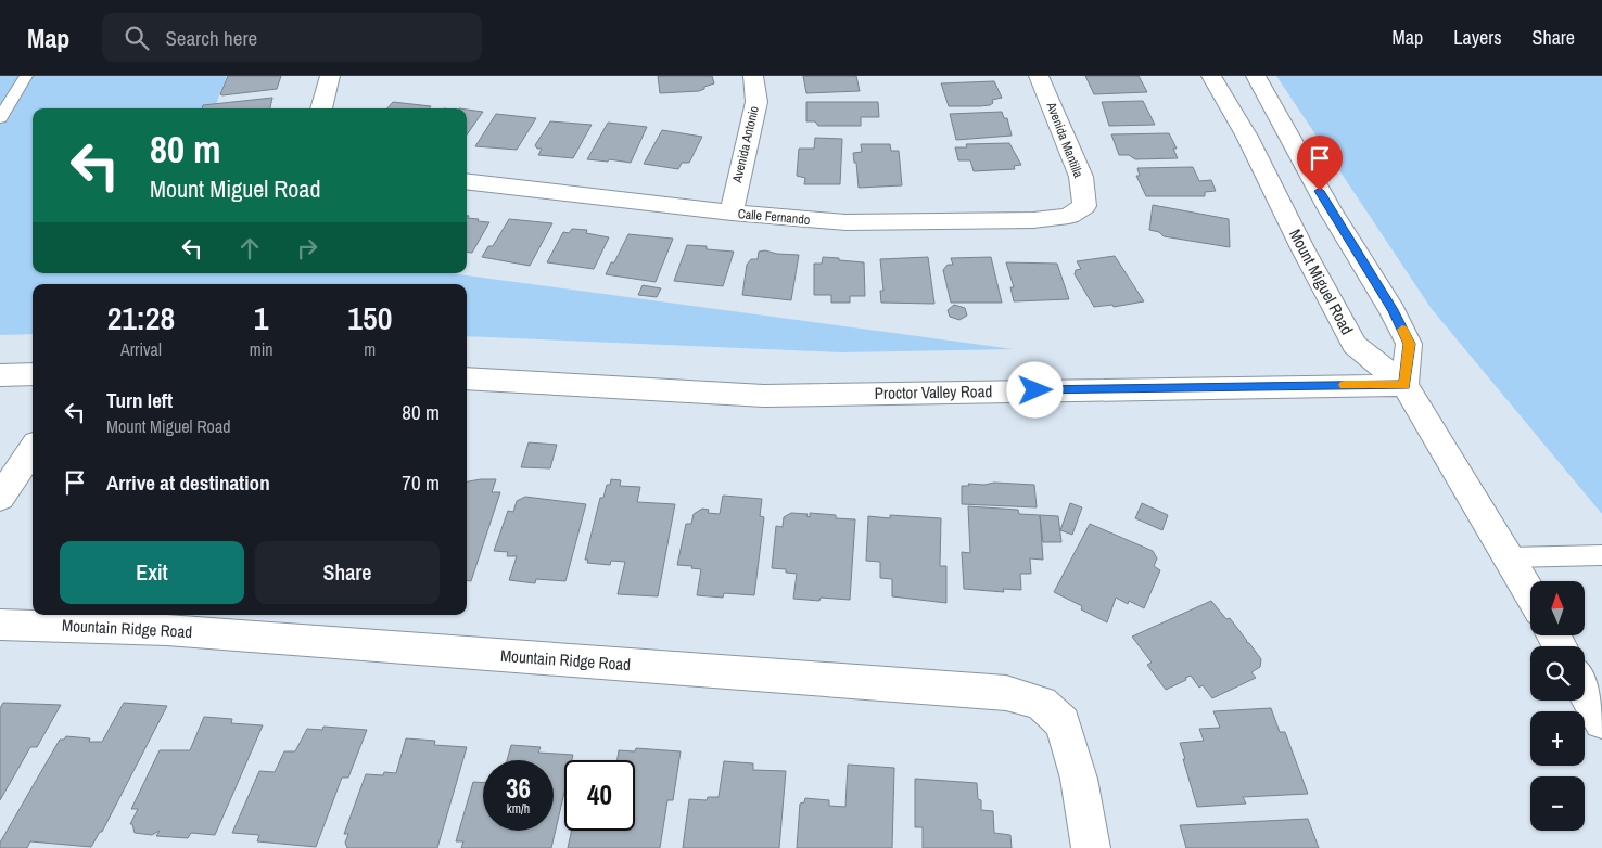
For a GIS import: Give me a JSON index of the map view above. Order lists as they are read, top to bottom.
{
  "streets": {
    "street": [
      "Avenida Mantilla",
      "Avenida Antonio",
      "Calle Fernando",
      "Mount Miguel Road",
      "Proctor Valley Road",
      "Mountain Ridge Road"
    ]
  },
  "crossings": [
    ["Avenida Mantilla", "Calle Fernando"],
    ["Avenida Antonio", "Calle Fernando"],
    ["Mount Miguel Road", "Proctor Valley Road"]
  ],
  "north": "top",
  "page": {
    "header": "Map",
    "search": "Search here",
    "nav": ["Map", "Layers", "Share"],
    "turn": ["80 m", "Mount Miguel Road"],
    "eta": [
      "21:28",
      "Arrival",
      "1",
      "min",
      "150",
      "m"
    ],
    "list": [
      {
        "name": "Turn left",
        "note": "Mount Miguel Road",
        "value": "80 m"
      },
      {
        "name": "Arrive at destination",
        "value": "70 m"
      }
    ],
    "buttons": ["Exit", "Share"],
    "map_buttons": ["+", "−"],
    "speed": "36 km/h",
    "limit": "40"
  }
}
